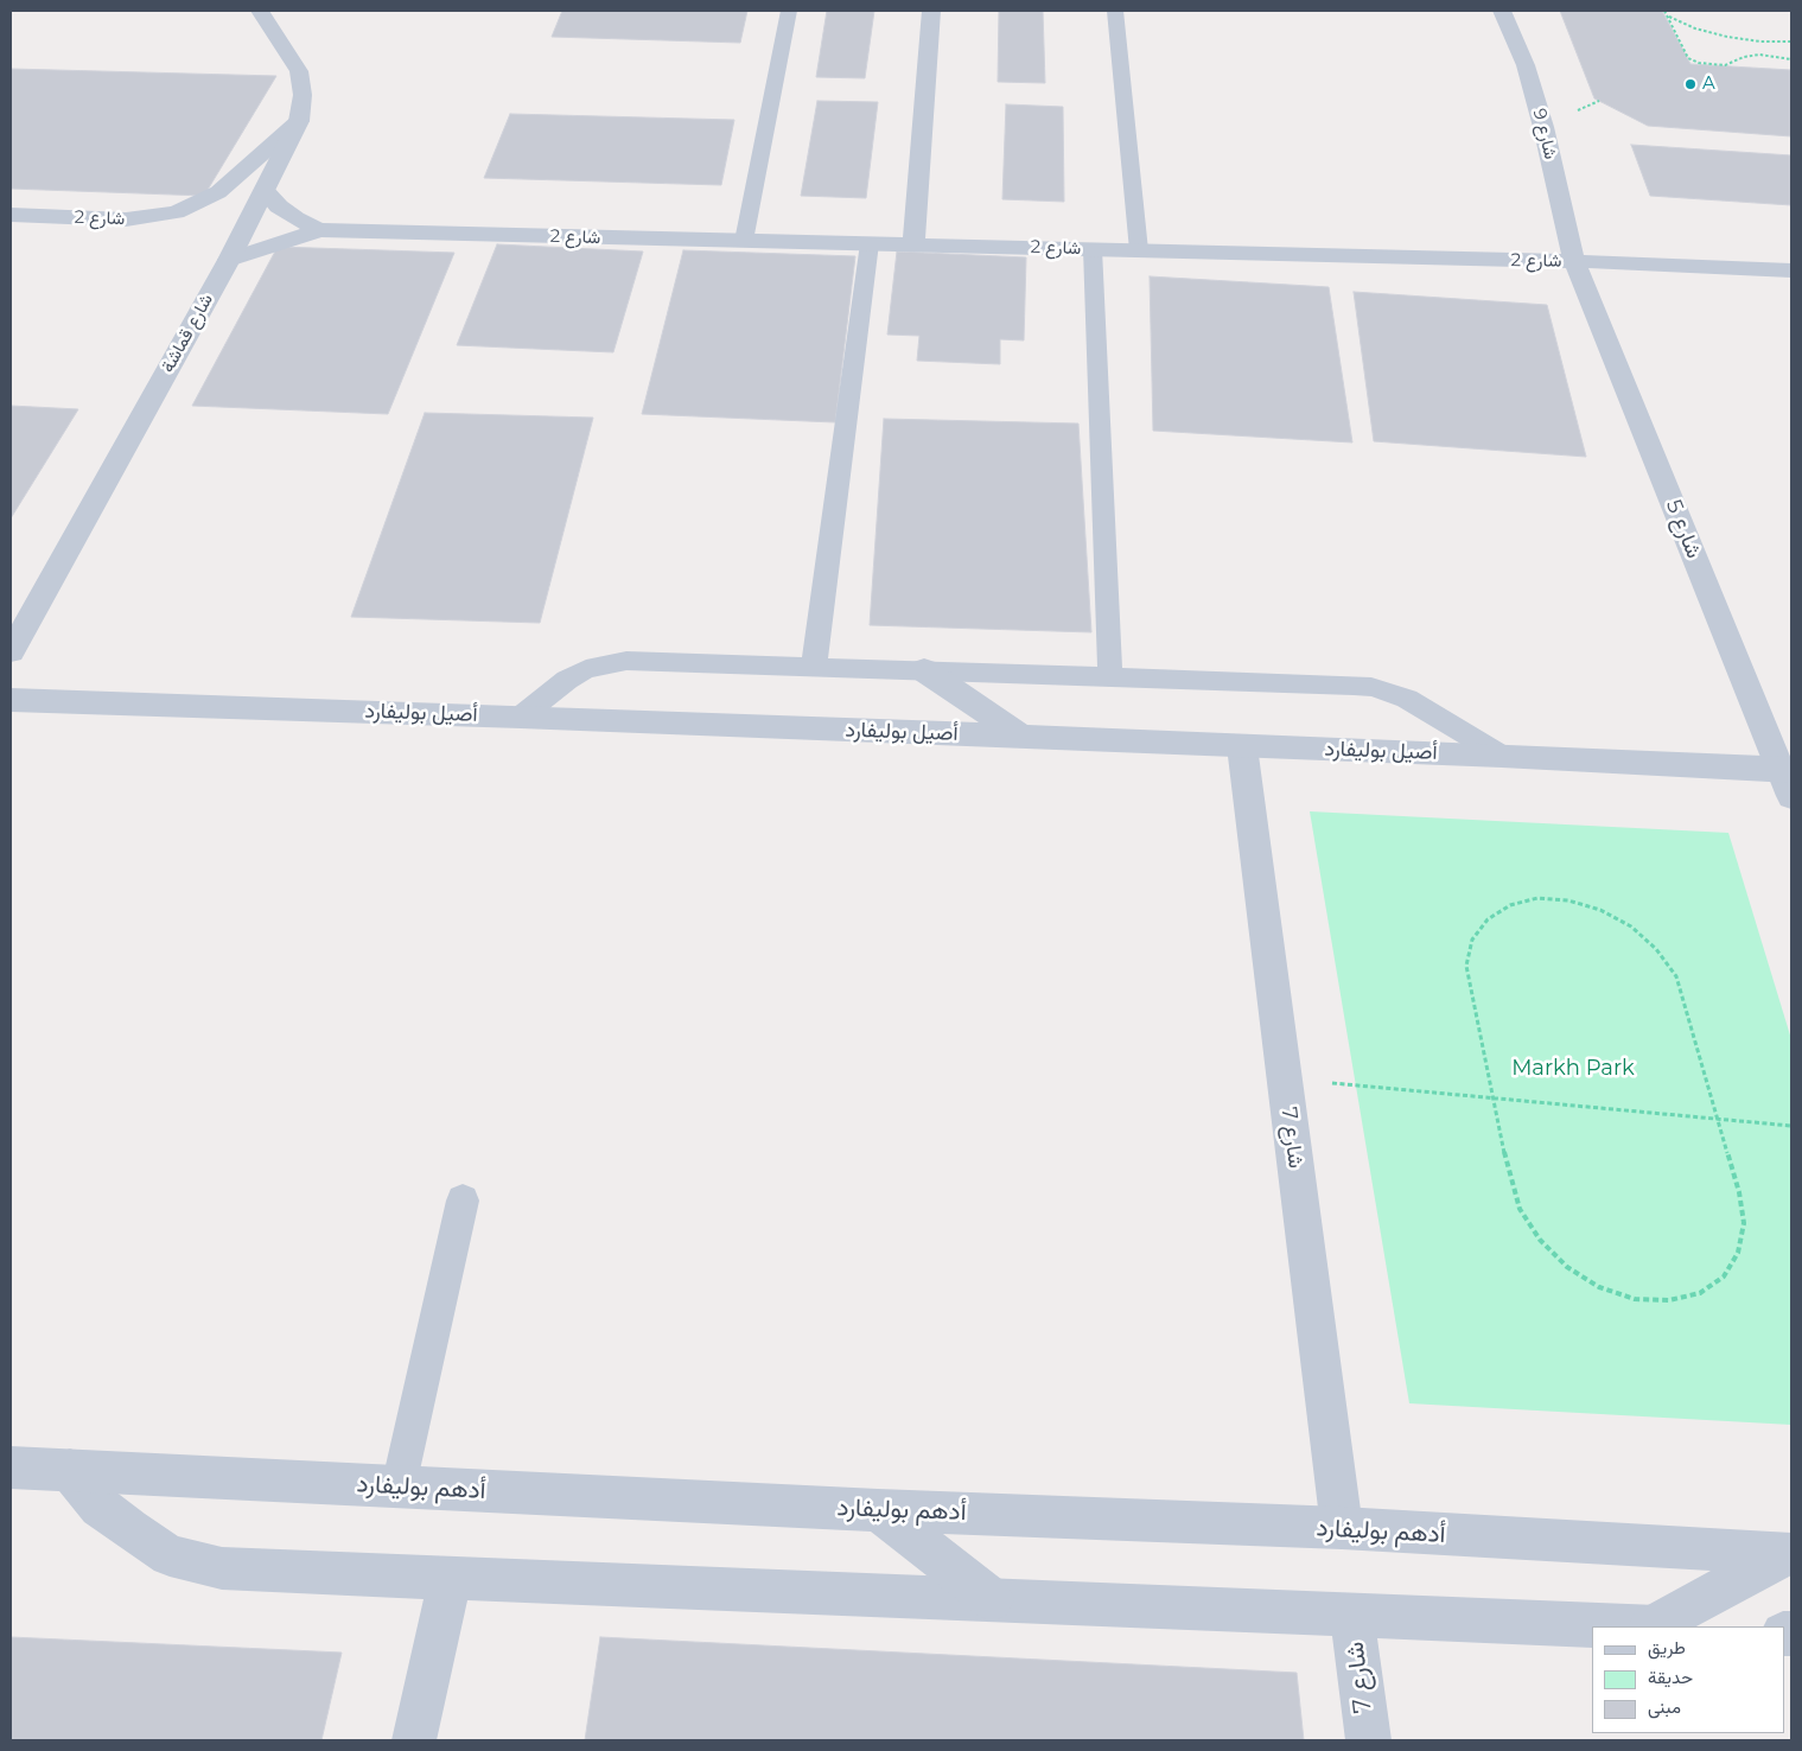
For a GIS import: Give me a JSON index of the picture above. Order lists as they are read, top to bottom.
{
  "streets": {
    "street": [
      "شارع 9",
      "شارع 2",
      "شارع قماشة",
      "شارع 5",
      "أصيل بوليفارد",
      "شارع 7",
      "أدهم بوليفارد"
    ]
  },
  "crossings": [
    ["شارع 9", "شارع 2"],
    ["شارع 9", "شارع 5"],
    ["شارع 2", "شارع قماشة"],
    ["شارع 2", "شارع 5"],
    ["شارع 5", "أصيل بوليفارد"],
    ["أصيل بوليفارد", "شارع 7"],
    ["شارع 7", "أدهم بوليفارد"]
  ],
  "parks": ["Markh Park"],
  "places": ["A"],
  "legend": ["طريق", "حديقة", "مبنى"]
}
